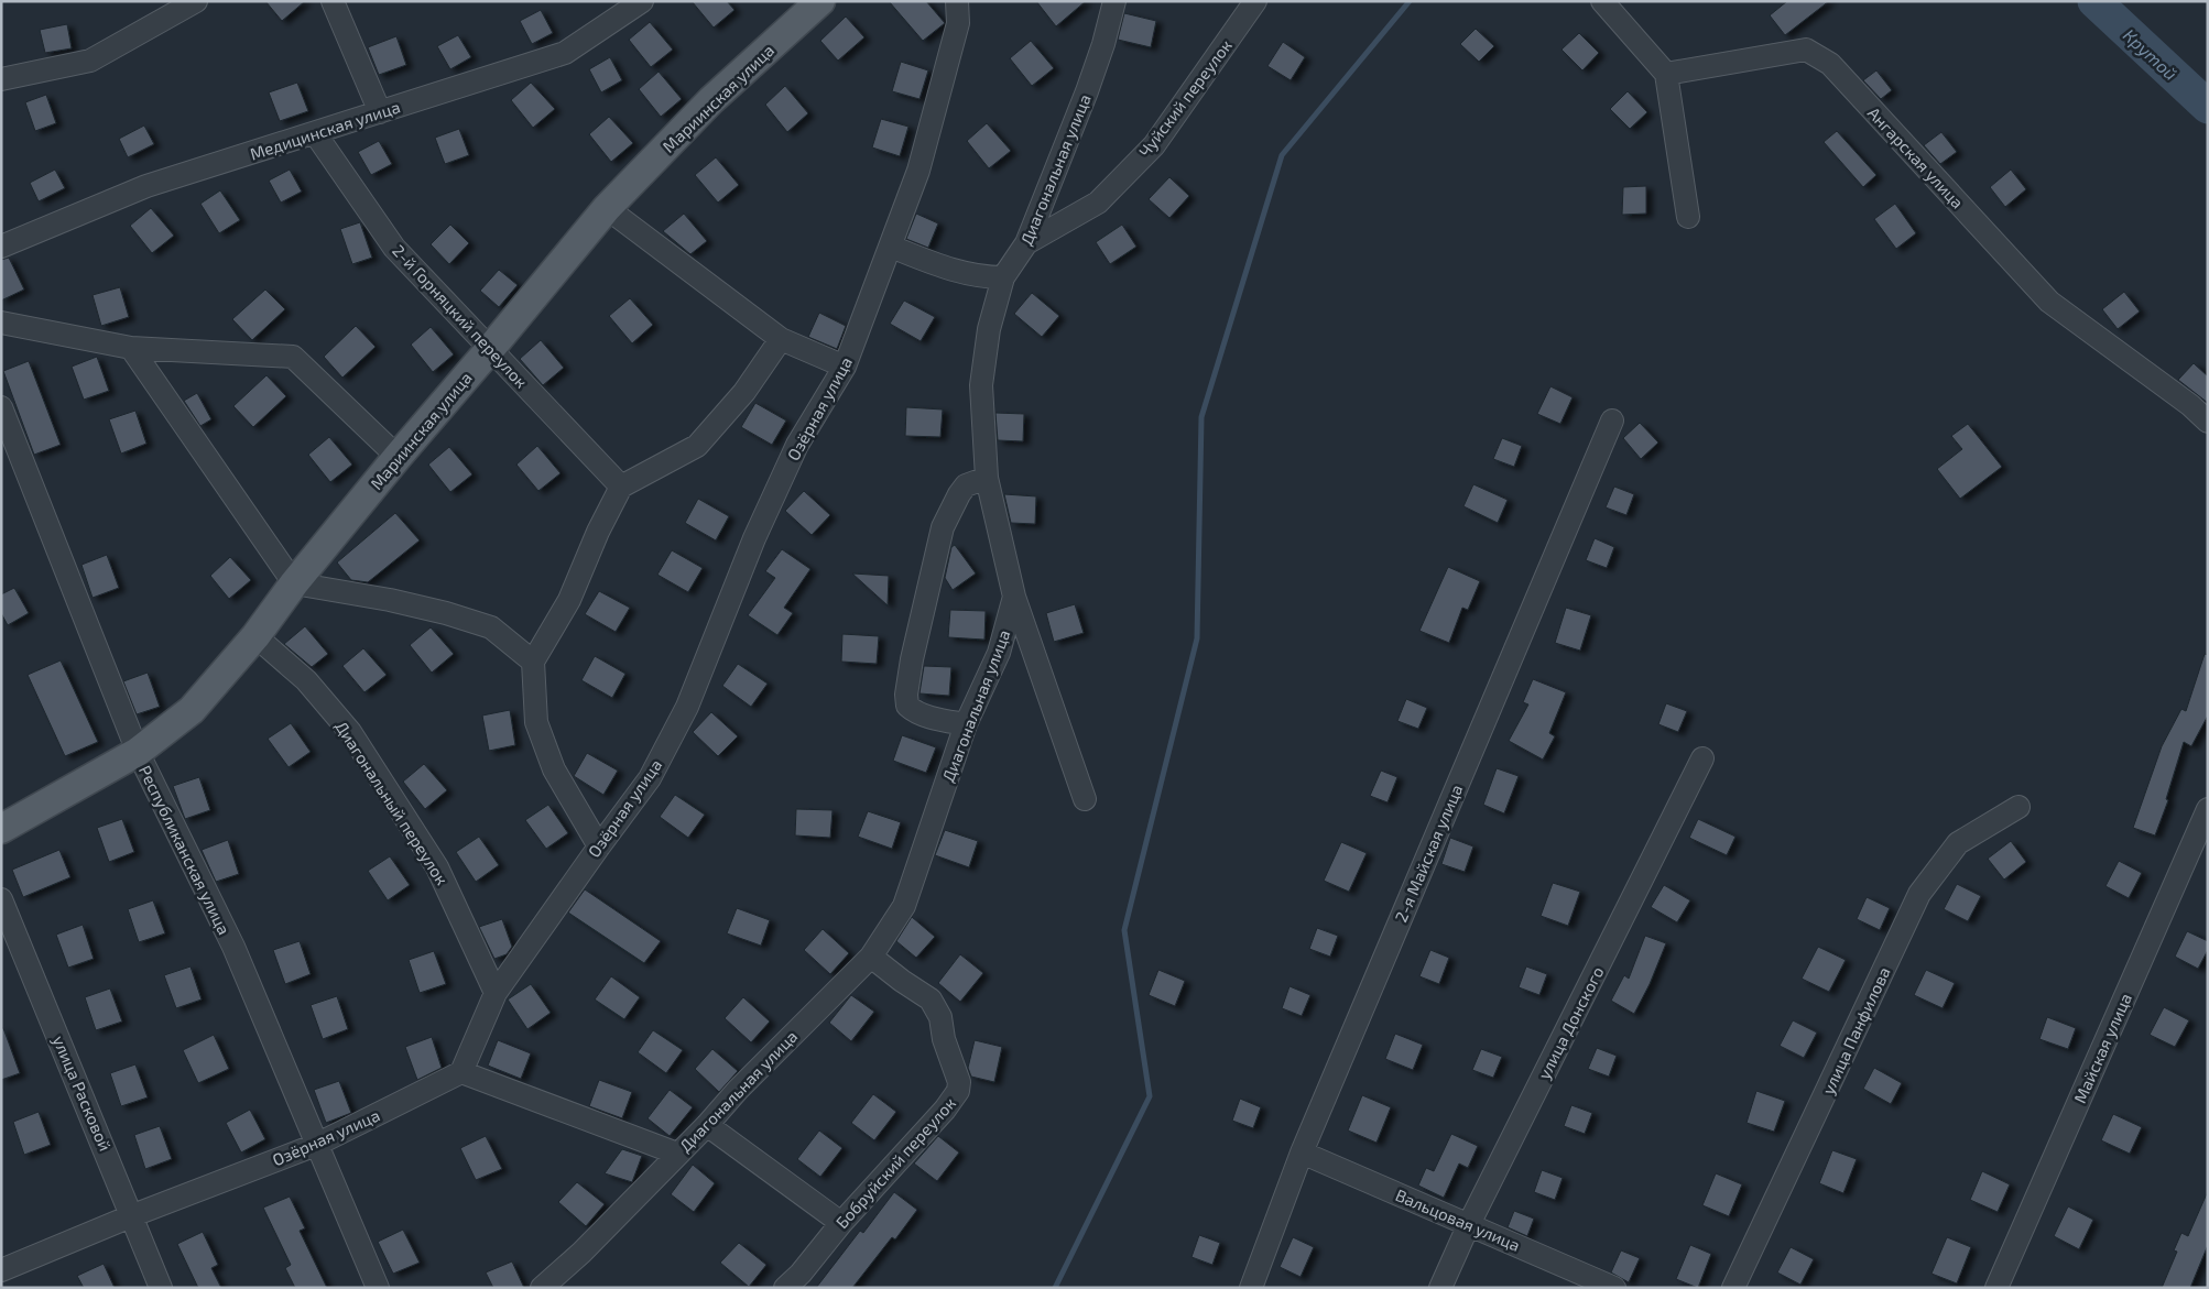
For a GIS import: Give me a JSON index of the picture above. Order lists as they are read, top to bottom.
{
  "streets": {
    "main road": ["Мариинская улица"],
    "street": [
      "Чуйский переулок",
      "Медицинская улица",
      "Ангарская улица",
      "Диагональная улица",
      "2-й Горняцкий переулок",
      "Озёрная улица",
      "Диагональный переулок",
      "Республиканская улица",
      "2-я Майская улица",
      "улица Донского",
      "улица Панфилова",
      "Майская улица",
      "улица Расковой",
      "Бобруйский переулок",
      "Вальцовая улица"
    ]
  },
  "crossings": [
    ["Мариинская улица", "2-й Горняцкий переулок"],
    ["Мариинская улица", "Диагональный переулок"],
    ["Мариинская улица", "Республиканская улица"],
    ["Чуйский переулок", "Диагональная улица"],
    ["Медицинская улица", "2-й Горняцкий переулок"],
    ["Диагональная улица", "Бобруйский переулок"],
    ["Озёрная улица", "Диагональный переулок"],
    ["Озёрная улица", "Республиканская улица"],
    ["Озёрная улица", "улица Расковой"],
    ["2-я Майская улица", "Вальцовая улица"],
    ["улица Донского", "Вальцовая улица"]
  ],
  "water": ["Крутой"]
}
